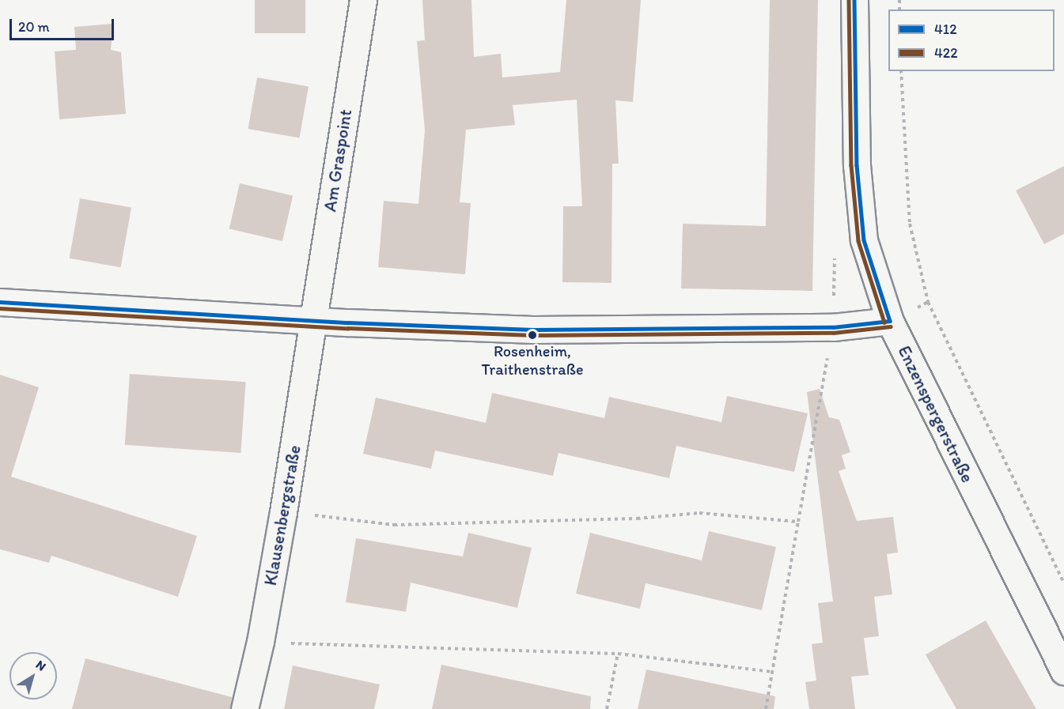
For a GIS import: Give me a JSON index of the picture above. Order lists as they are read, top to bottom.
{
  "streets": {
    "street": ["Am Graspoint", "Enzenspergerstraße", "Klausenbergstraße"]
  },
  "crossings": [
    ["Am Graspoint", "Klausenbergstraße"]
  ],
  "places": ["Rosenheim, Traithenstraße"],
  "lines": ["transit line 412", "transit line 422"],
  "legend": ["412", "422"],
  "scale_bar": "20 m",
  "north": "top right"
}
